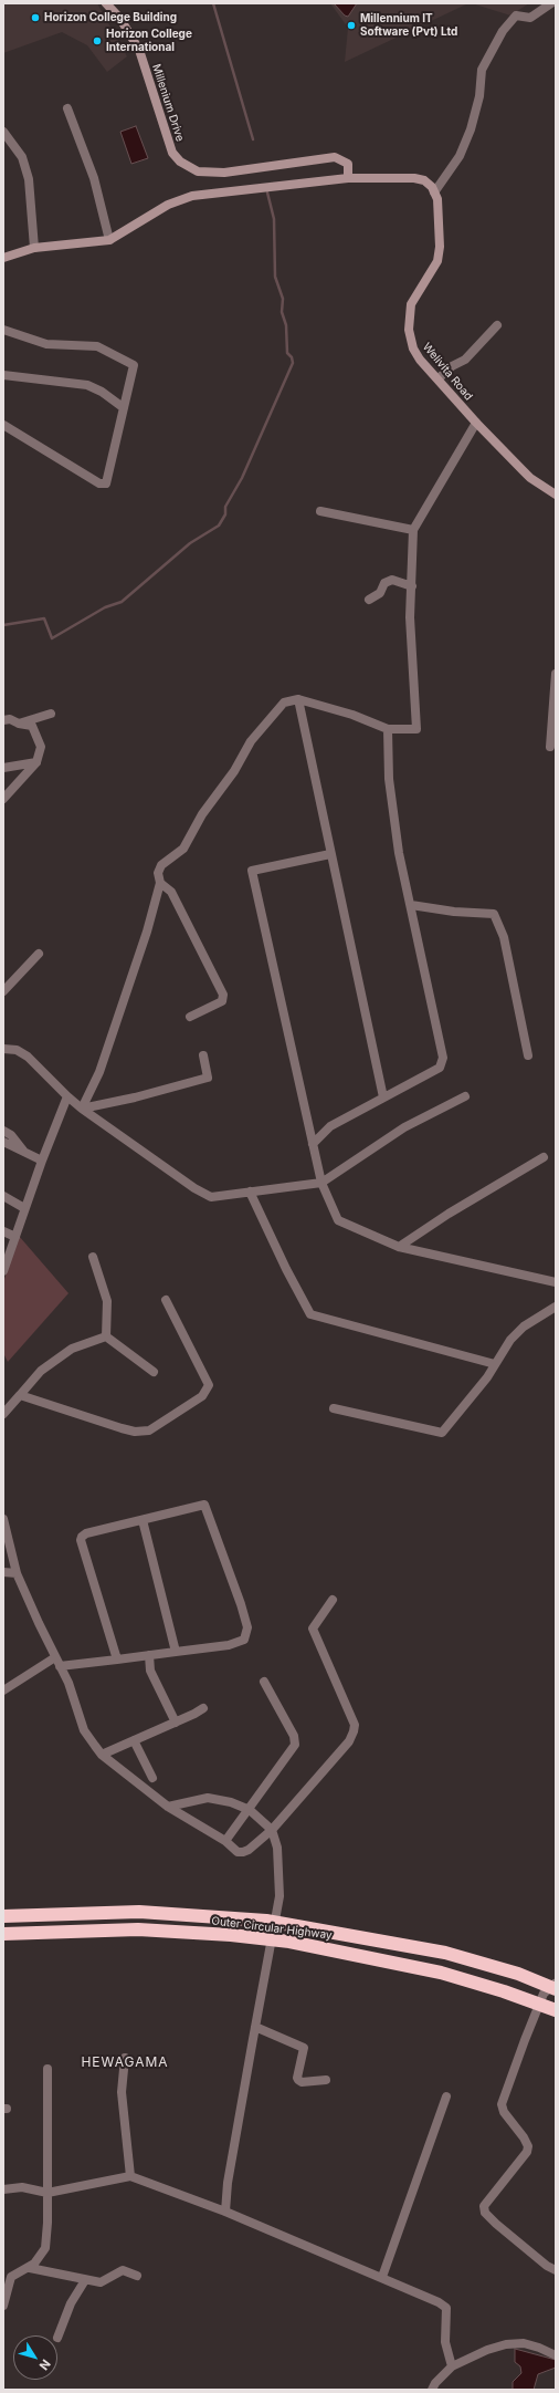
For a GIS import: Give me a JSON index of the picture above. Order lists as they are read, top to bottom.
{
  "streets": {
    "highway": ["Outer Circular Highway"],
    "street": ["Millenium Drive", "Welivita Road"]
  },
  "districts": ["HEWAGAMA"],
  "places": ["Horizon College Building", "Millennium IT Software (Pvt) Ltd", "Horizon College International"],
  "north": "bottom right"
}
